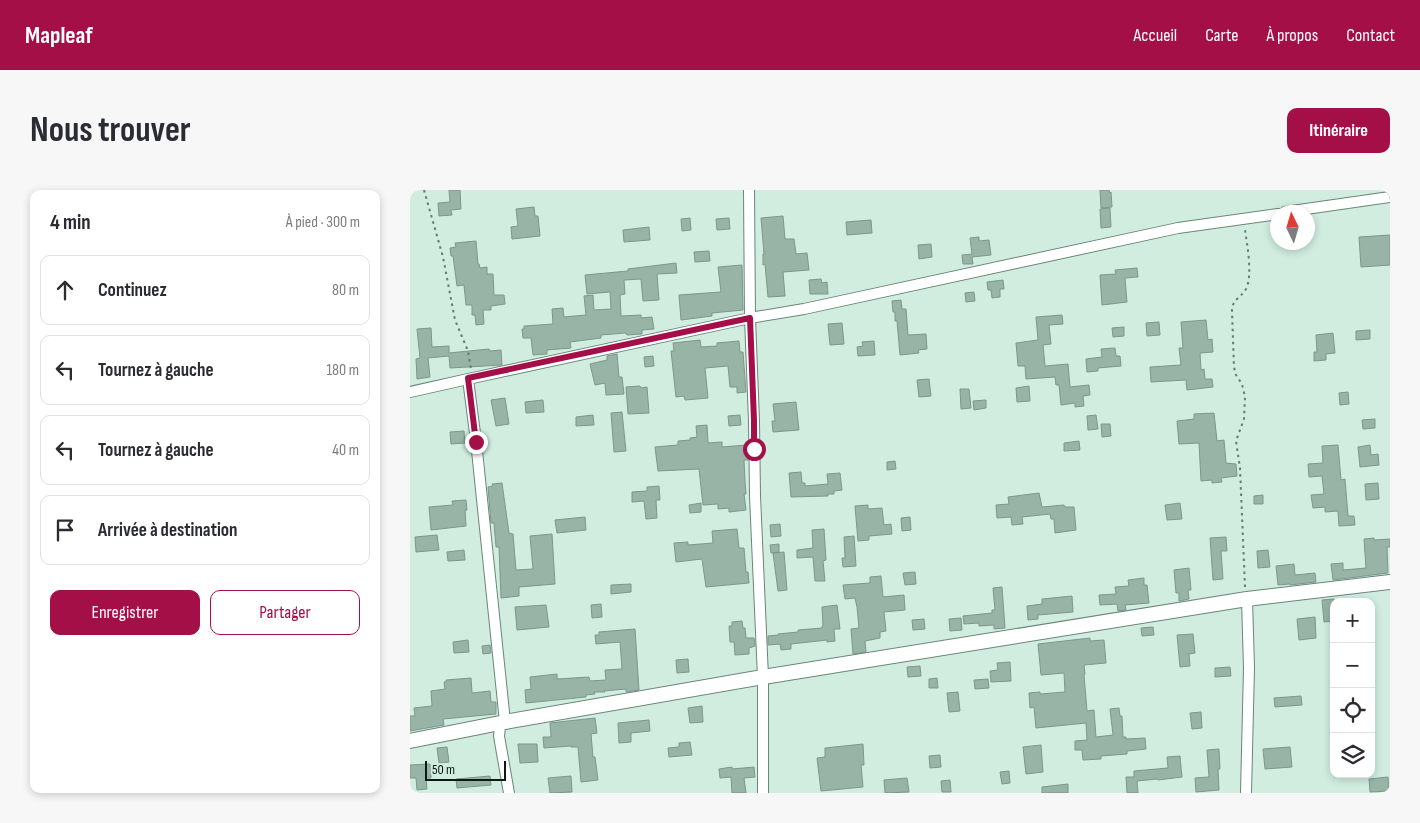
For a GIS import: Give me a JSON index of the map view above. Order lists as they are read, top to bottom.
{
  "scale_bar": "50 m",
  "north": "top",
  "page": {
    "header": "Mapleaf",
    "nav": [
      "Accueil",
      "Carte",
      "À propos",
      "Contact"
    ],
    "buttons": [
      "Itinéraire",
      ["Enregistrer", "Partager"]
    ],
    "title": "Nous trouver",
    "heading": ["4 min", "À pied · 300 m"],
    "list": [
      ["Continuez", "80 m"],
      ["Tournez à gauche", "180 m"],
      ["Tournez à gauche", "40 m"],
      "Arrivée à destination"
    ],
    "map_buttons": ["+", "−"],
    "scale": "50 m"
  }
}
